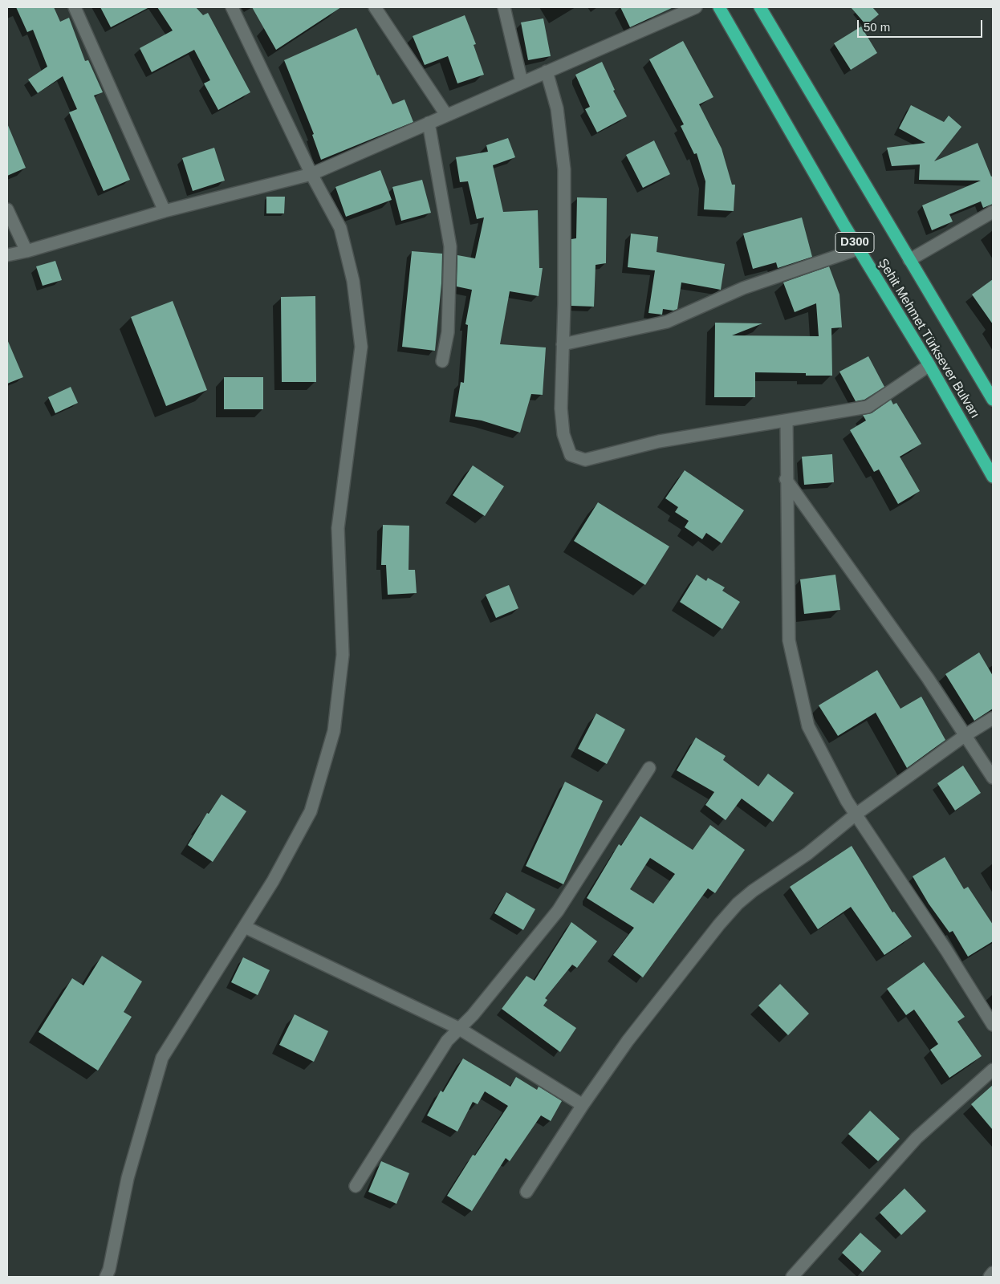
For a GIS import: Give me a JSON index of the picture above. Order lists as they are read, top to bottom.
{
  "streets": {
    "highway": ["D300", "Şehit Mehmet Türksever Bulvarı"]
  },
  "scale_bar": "50 m"
}
